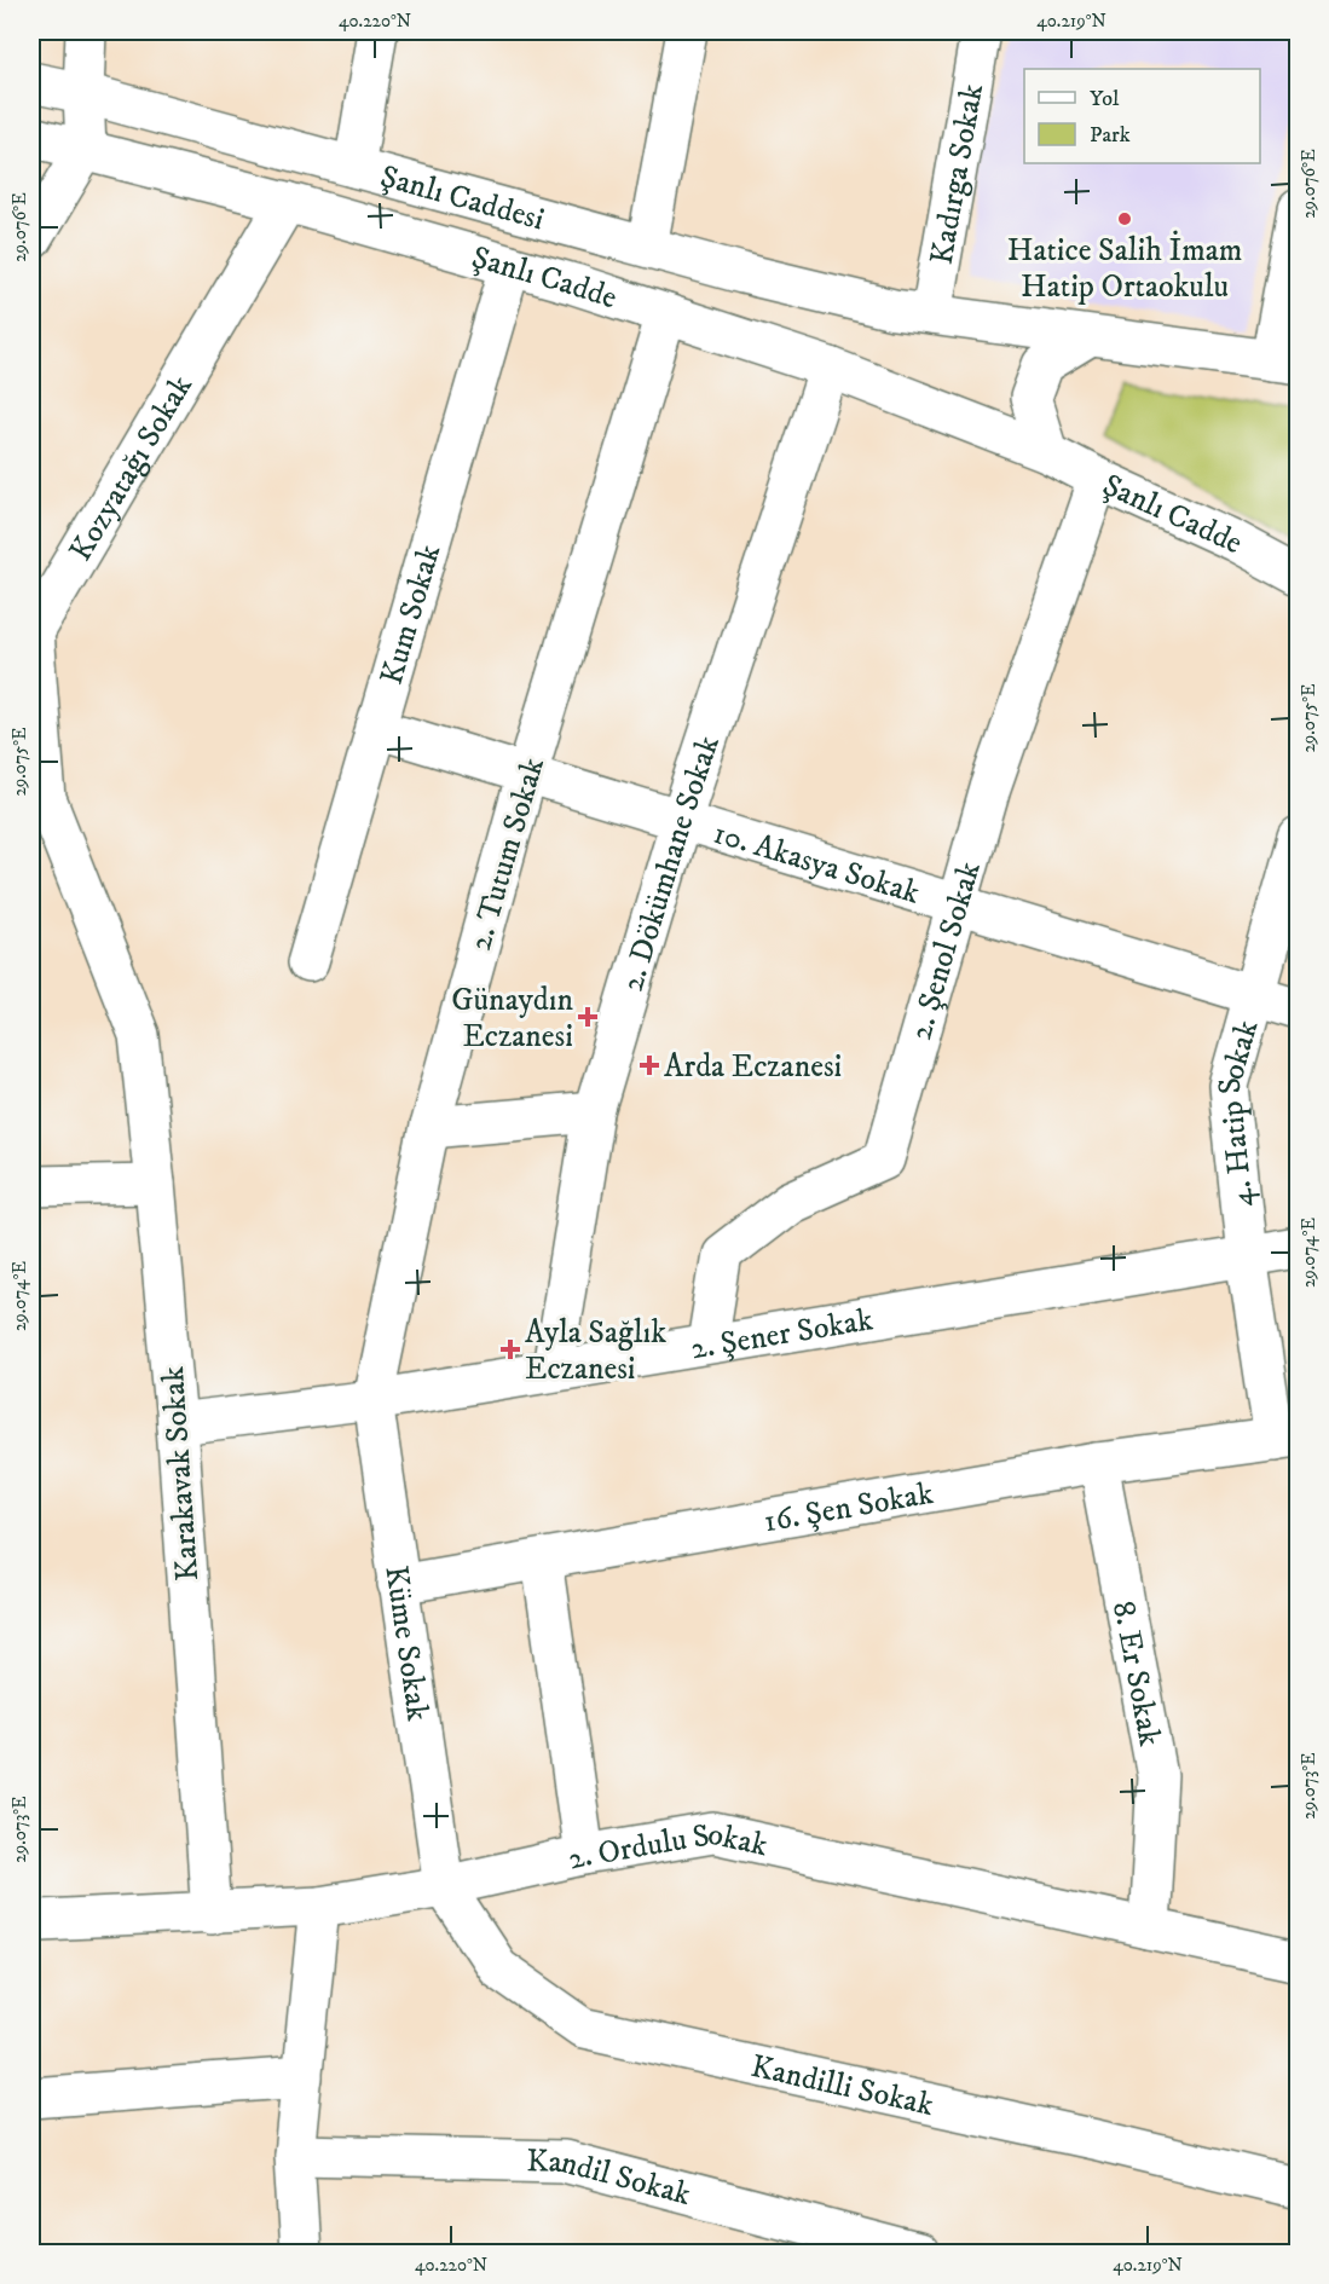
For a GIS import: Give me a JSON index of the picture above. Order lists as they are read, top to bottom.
{
  "streets": {
    "street": [
      "Kadırga Sokak",
      "Şanlı Caddesi",
      "Şanlı Cadde",
      "Kozyatağı Sokak",
      "Kum Sokak",
      "2. Tutum Sokak",
      "10. Akasya Sokak",
      "2. Dökümhane Sokak",
      "2. Şenol Sokak",
      "4. Hatip Sokak",
      "2. Şener Sokak",
      "Karakavak Sokak",
      "16. Şen Sokak",
      "Küme Sokak",
      "8. Er Sokak",
      "2. Ordulu Sokak",
      "Kandilli Sokak",
      "Kandil Sokak"
    ]
  },
  "crossings": [
    ["Kadırga Sokak", "Şanlı Caddesi"],
    ["Şanlı Cadde", "Kozyatağı Sokak"],
    ["Şanlı Cadde", "Kum Sokak"],
    ["Şanlı Cadde", "2. Tutum Sokak"],
    ["Şanlı Cadde", "2. Dökümhane Sokak"],
    ["Şanlı Cadde", "2. Şenol Sokak"],
    ["Kozyatağı Sokak", "Karakavak Sokak"],
    ["Kum Sokak", "10. Akasya Sokak"],
    ["2. Tutum Sokak", "10. Akasya Sokak"],
    ["2. Tutum Sokak", "2. Şener Sokak"],
    ["2. Tutum Sokak", "Küme Sokak"],
    ["10. Akasya Sokak", "2. Dökümhane Sokak"],
    ["10. Akasya Sokak", "2. Şenol Sokak"],
    ["10. Akasya Sokak", "4. Hatip Sokak"],
    ["2. Dökümhane Sokak", "2. Şener Sokak"],
    ["2. Şenol Sokak", "2. Şener Sokak"],
    ["4. Hatip Sokak", "2. Şener Sokak"],
    ["4. Hatip Sokak", "16. Şen Sokak"],
    ["2. Şener Sokak", "Karakavak Sokak"],
    ["2. Şener Sokak", "Küme Sokak"],
    ["Karakavak Sokak", "2. Ordulu Sokak"],
    ["16. Şen Sokak", "Küme Sokak"],
    ["16. Şen Sokak", "8. Er Sokak"],
    ["Küme Sokak", "2. Ordulu Sokak"],
    ["Küme Sokak", "Kandilli Sokak"],
    ["8. Er Sokak", "2. Ordulu Sokak"],
    ["2. Ordulu Sokak", "Kandilli Sokak"]
  ],
  "places": {
    "other": ["Hatice Salih İmam Hatip Ortaokulu"],
    "health": ["Günaydın Eczanesi", "Arda Eczanesi", "Ayla Sağlık Eczanesi"]
  },
  "legend": ["Yol", "Park"],
  "coordinates": [
    "40.220°N",
    "40.219°N",
    "29.076°E",
    "29.075°E",
    "29.074°E",
    "29.073°E"
  ]
}
